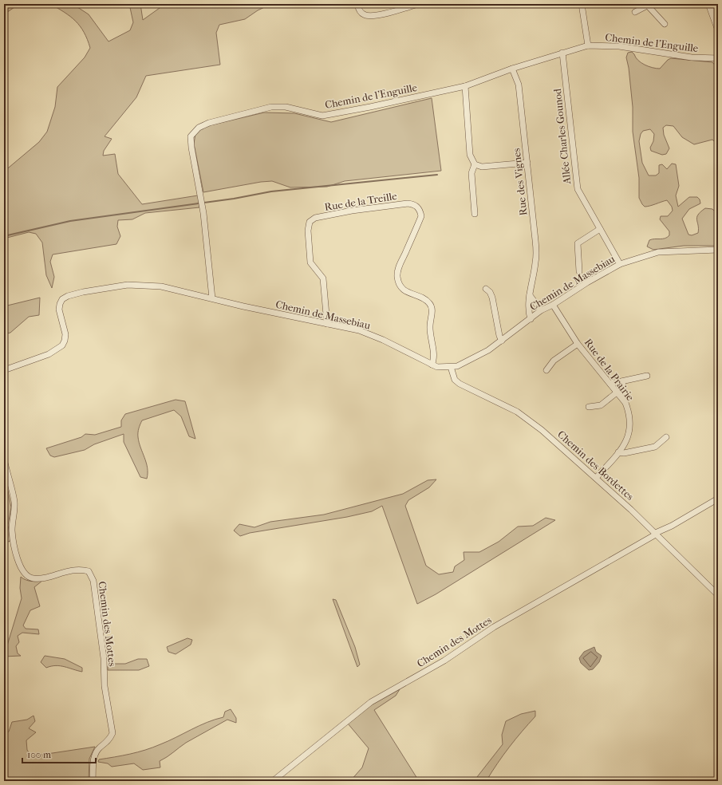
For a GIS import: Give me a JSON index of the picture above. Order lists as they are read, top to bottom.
{
  "streets": {
    "street": [
      "Chemin de l'Enguille",
      "Allée Charles Gounod",
      "Rue des Vignes",
      "Rue de la Treille",
      "Chemin de Massebiau",
      "Rue de la Prairie",
      "Chemin des Bordettes",
      "Chemin des Mottes"
    ]
  },
  "crossings": [
    ["Chemin de l'Enguille", "Allée Charles Gounod"],
    ["Chemin de l'Enguille", "Rue des Vignes"],
    ["Chemin de l'Enguille", "Chemin de Massebiau"],
    ["Allée Charles Gounod", "Chemin de Massebiau"],
    ["Rue des Vignes", "Chemin de Massebiau"],
    ["Rue de la Treille", "Chemin de Massebiau"],
    ["Chemin de Massebiau", "Rue de la Prairie"],
    ["Chemin de Massebiau", "Chemin des Bordettes"],
    ["Rue de la Prairie", "Chemin des Bordettes"],
    ["Chemin des Bordettes", "Chemin des Mottes"]
  ],
  "scale_bar": "100 m"
}
